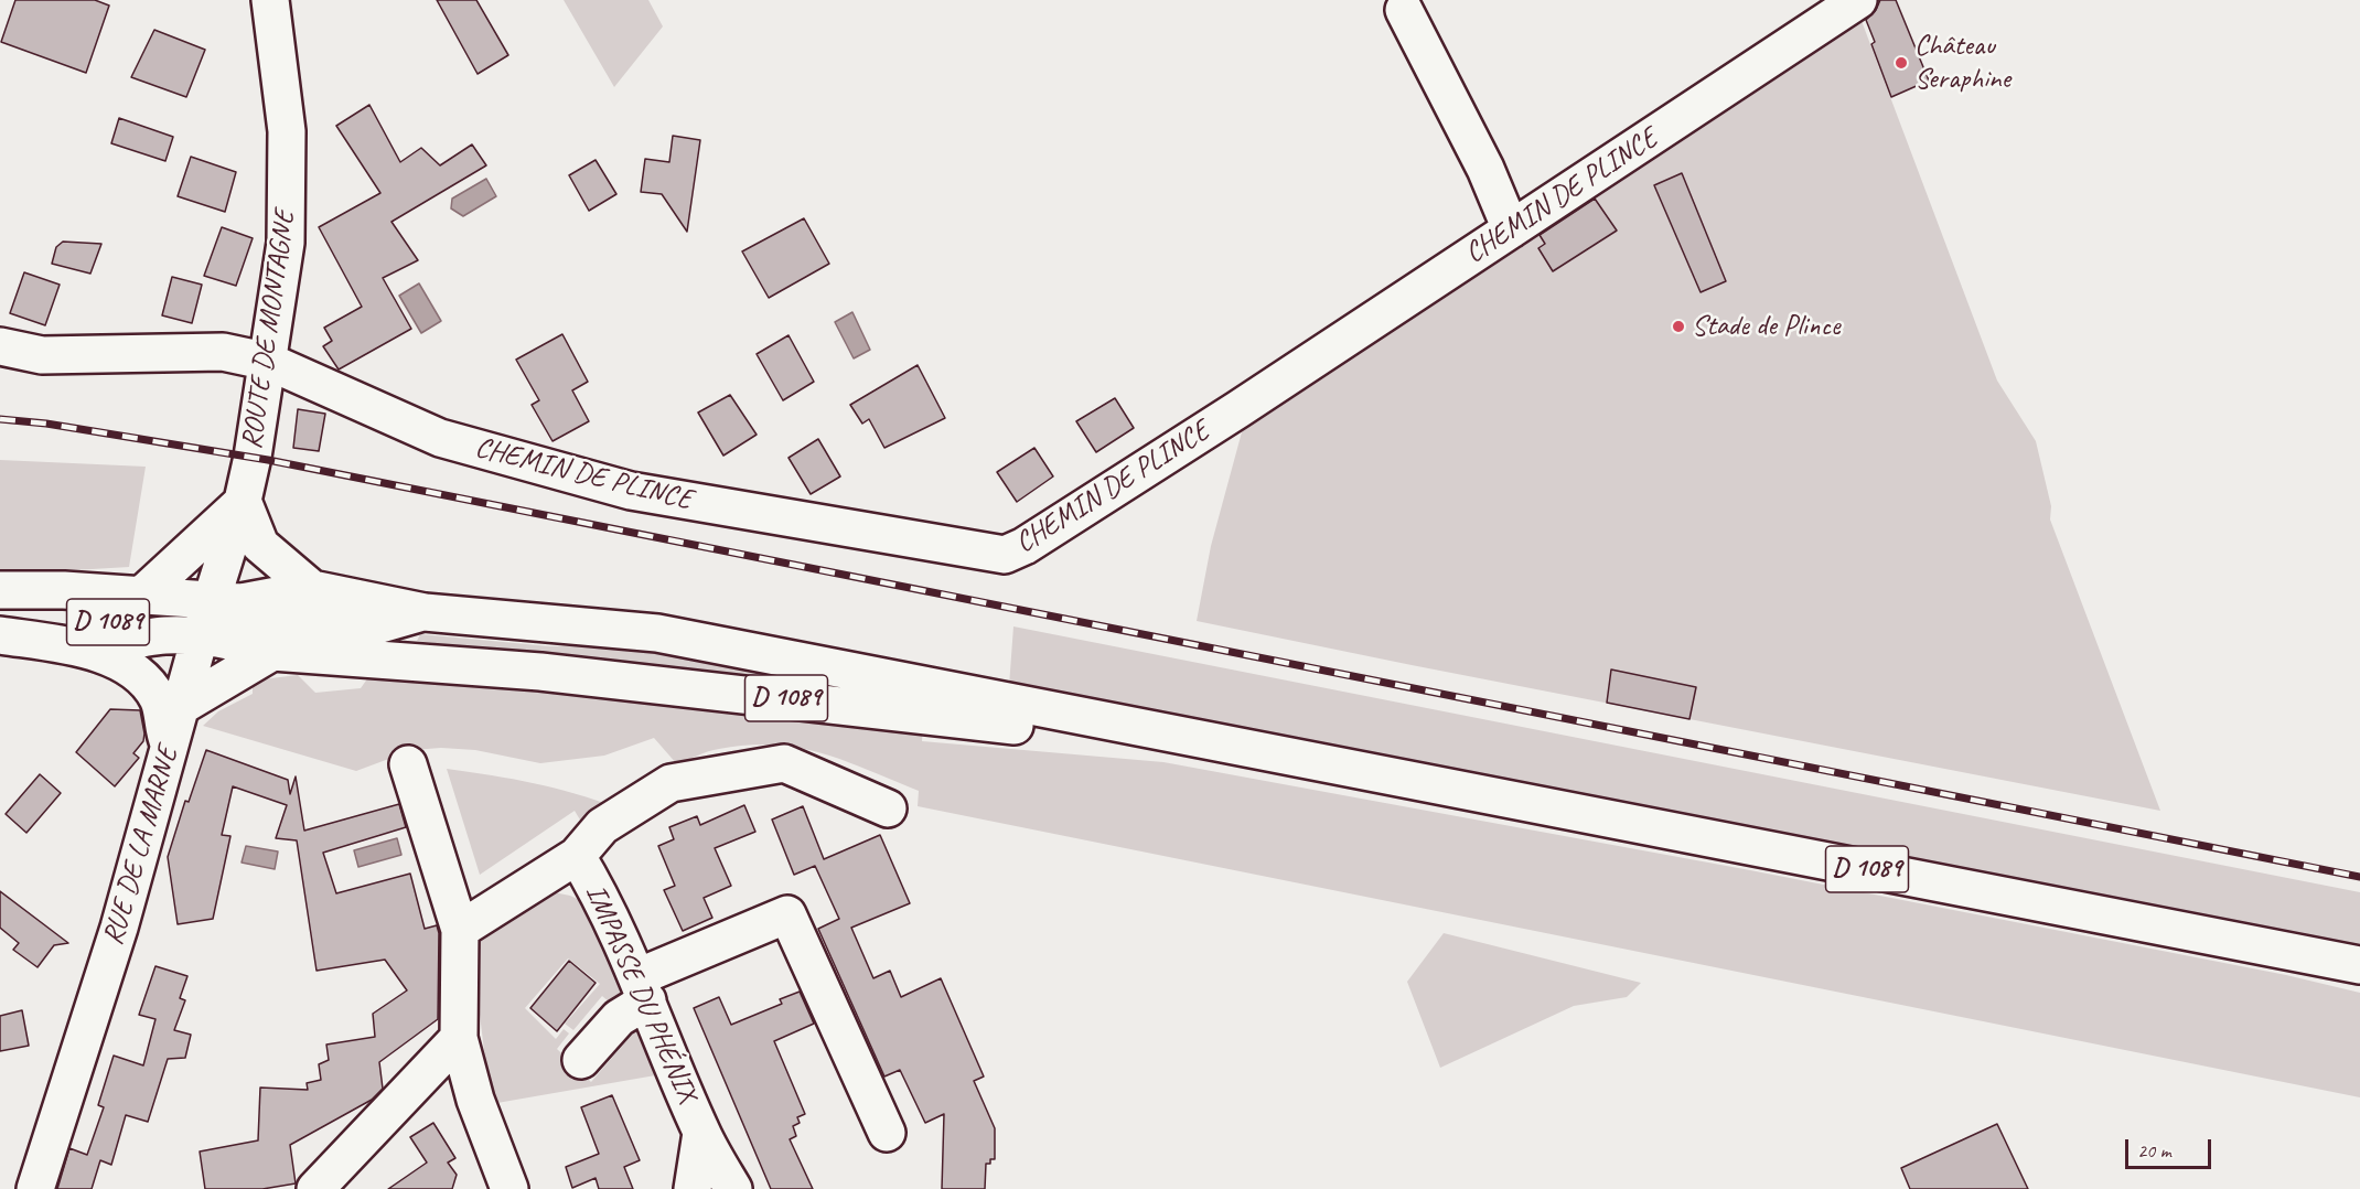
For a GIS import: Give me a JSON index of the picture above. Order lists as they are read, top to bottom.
{
  "streets": {
    "main road": [
      "CHEMIN DE PLINCE",
      "ROUTE DE MONTAGNE",
      "D 1089",
      "RUE DE LA MARNE",
      "IMPASSE DU PHÉNIX"
    ]
  },
  "crossings": [
    ["CHEMIN DE PLINCE", "ROUTE DE MONTAGNE"],
    ["ROUTE DE MONTAGNE", "RUE DE LA MARNE"],
    ["D 1089", "RUE DE LA MARNE"]
  ],
  "places": ["Château Seraphine", "Stade de Plince"],
  "scale_bar": "20 m"
}
